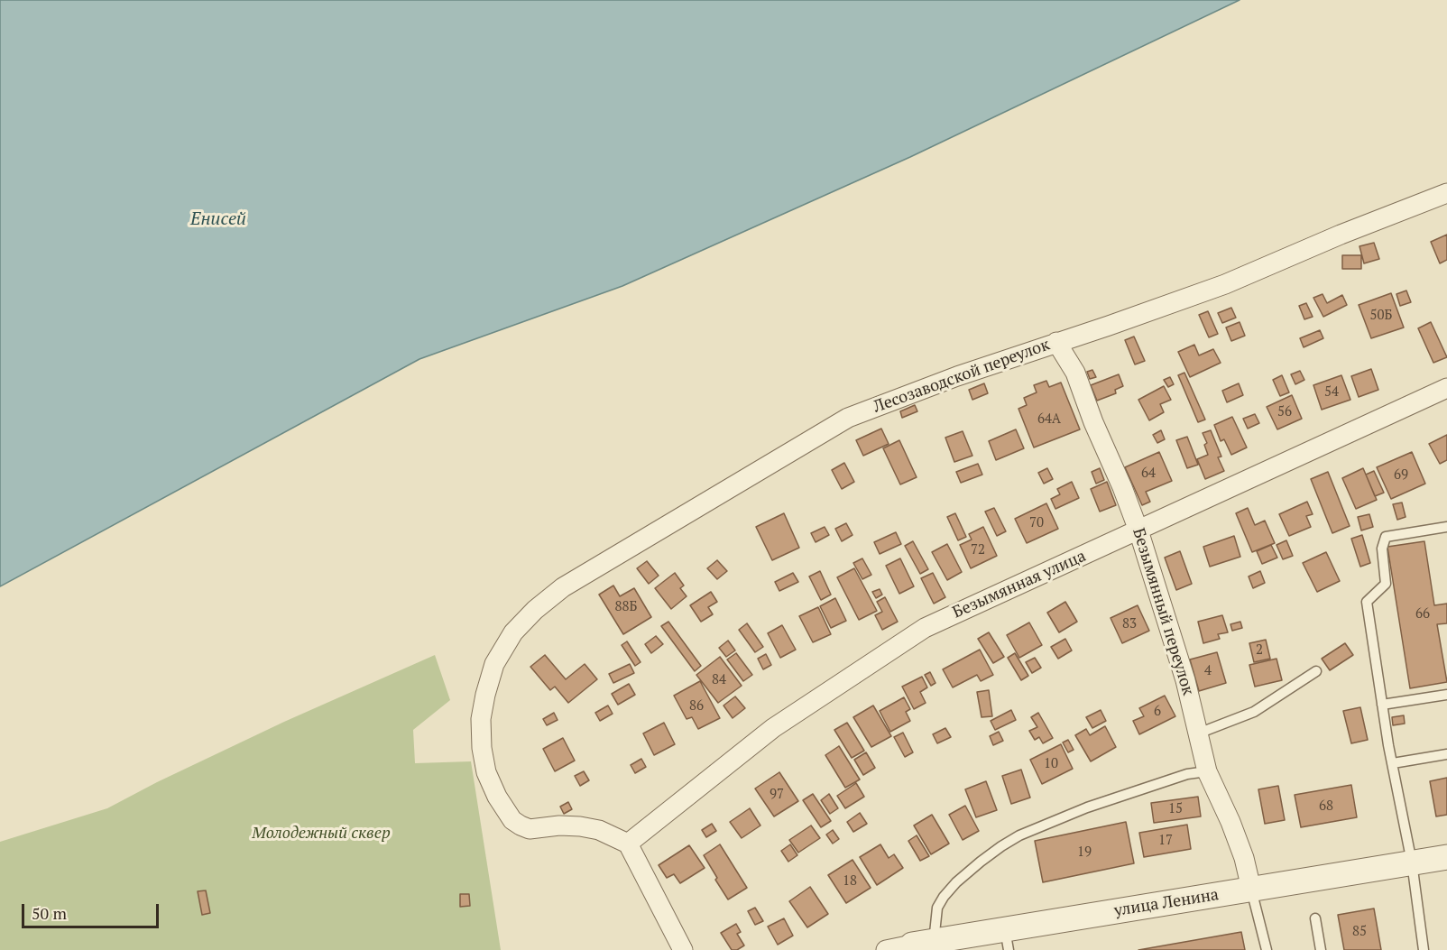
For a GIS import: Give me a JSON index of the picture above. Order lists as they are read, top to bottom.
{
  "streets": {
    "street": [
      "Лесозаводской переулок",
      "Безымянная улица",
      "Безымянный переулок",
      "улица Ленина"
    ]
  },
  "crossings": [
    ["Лесозаводской переулок", "Безымянная улица"],
    ["Лесозаводской переулок", "Безымянный переулок"],
    ["Безымянная улица", "Безымянный переулок"],
    ["Безымянный переулок", "улица Ленина"]
  ],
  "water": ["Енисей"],
  "parks": ["Молодежный сквер"],
  "house_numbers": [
    "50Б",
    "54",
    "56",
    "64А",
    "64",
    "69",
    "70",
    "72",
    "88Б",
    "66",
    "83",
    "2",
    "4",
    "84",
    "86",
    "6",
    "10",
    "97",
    "68",
    "15",
    "17",
    "19",
    "18",
    "85"
  ],
  "scale_bar": "50 m"
}
